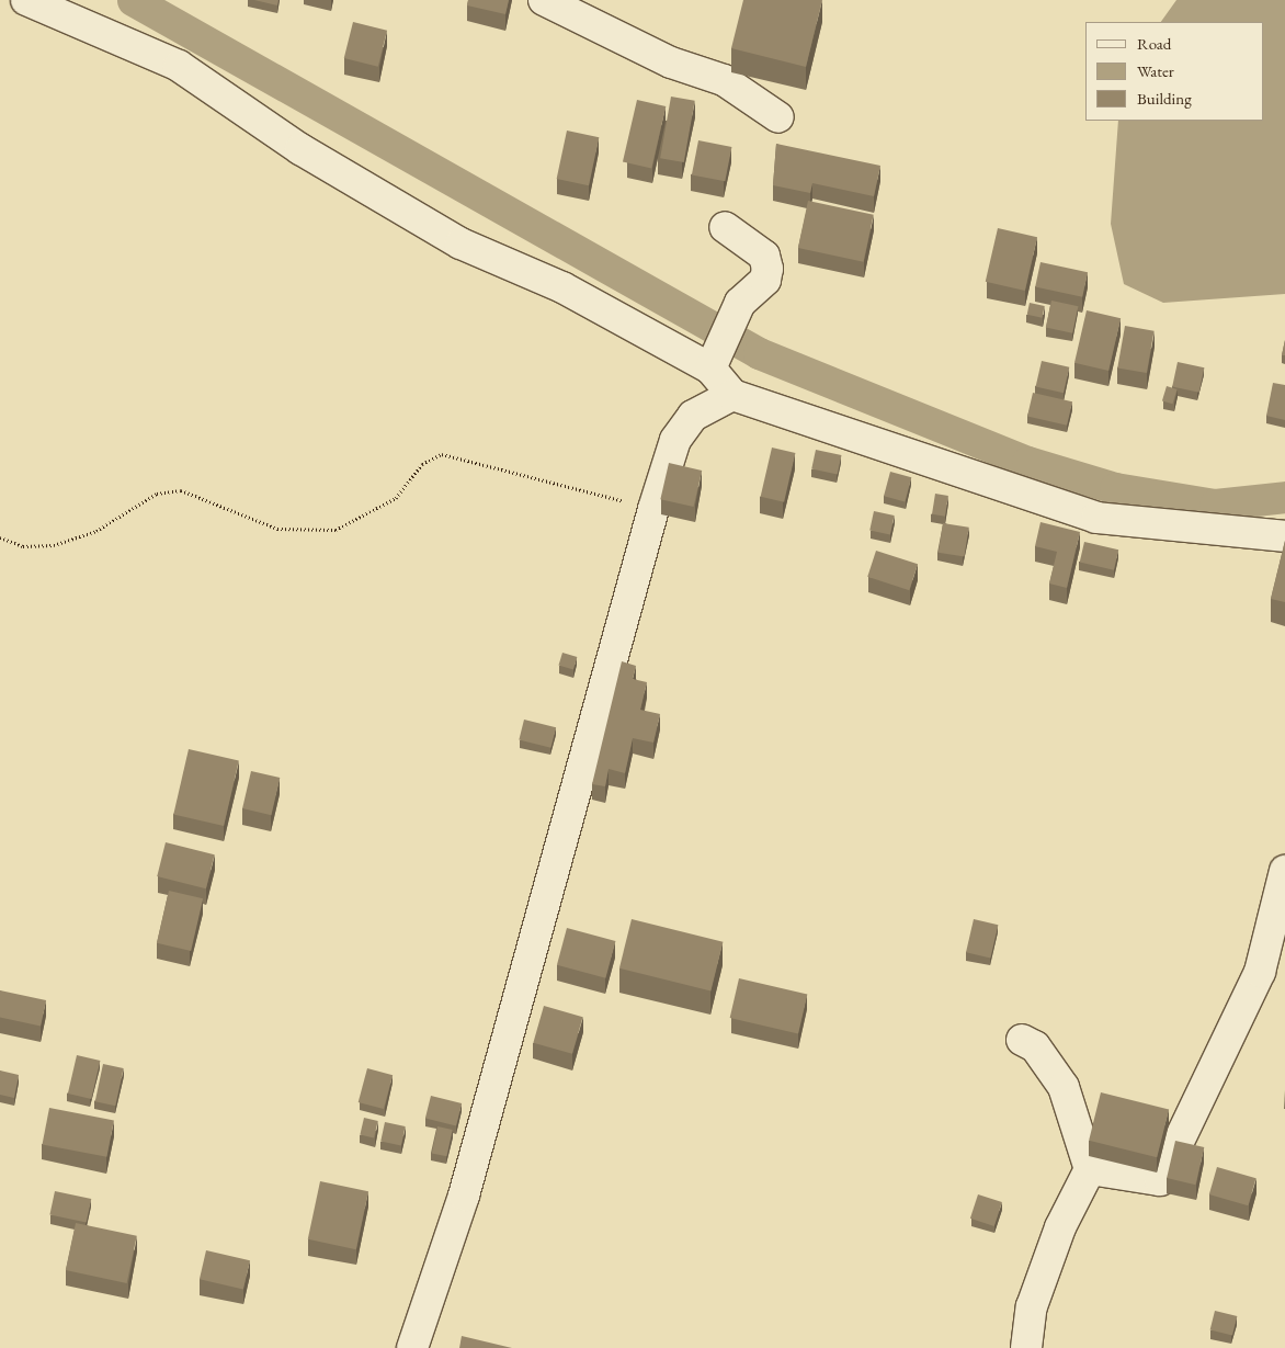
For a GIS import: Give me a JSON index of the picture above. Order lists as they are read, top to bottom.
{
  "legend": ["Road", "Water", "Building"]
}
